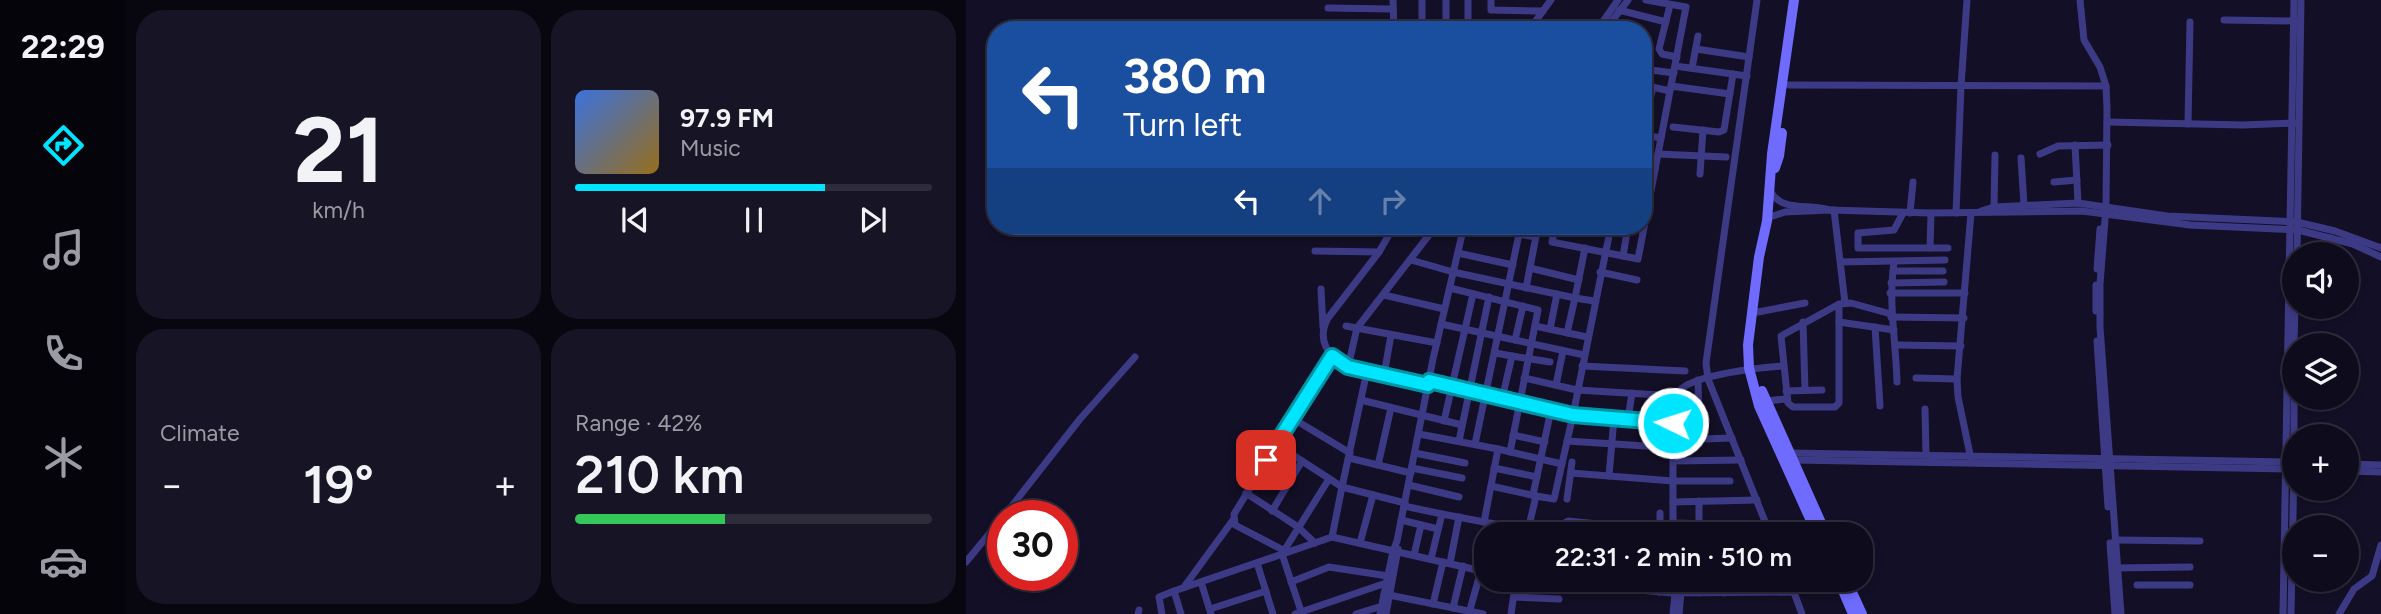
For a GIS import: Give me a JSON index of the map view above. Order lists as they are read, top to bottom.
{
  "page": {
    "tabs": "22:29",
    "tile": [
      ["21", "km/h"],
      "Climate",
      ["Range · 42%", "210 km"]
    ],
    "turn": ["380 m", "Turn left"],
    "song": ["97.9 FM", "Music"],
    "map_buttons": ["+", "−"],
    "heat": ["−", "19°", "+"],
    "limit": "30",
    "trip": "22:31 · 2 min · 510 m"
  }
}
